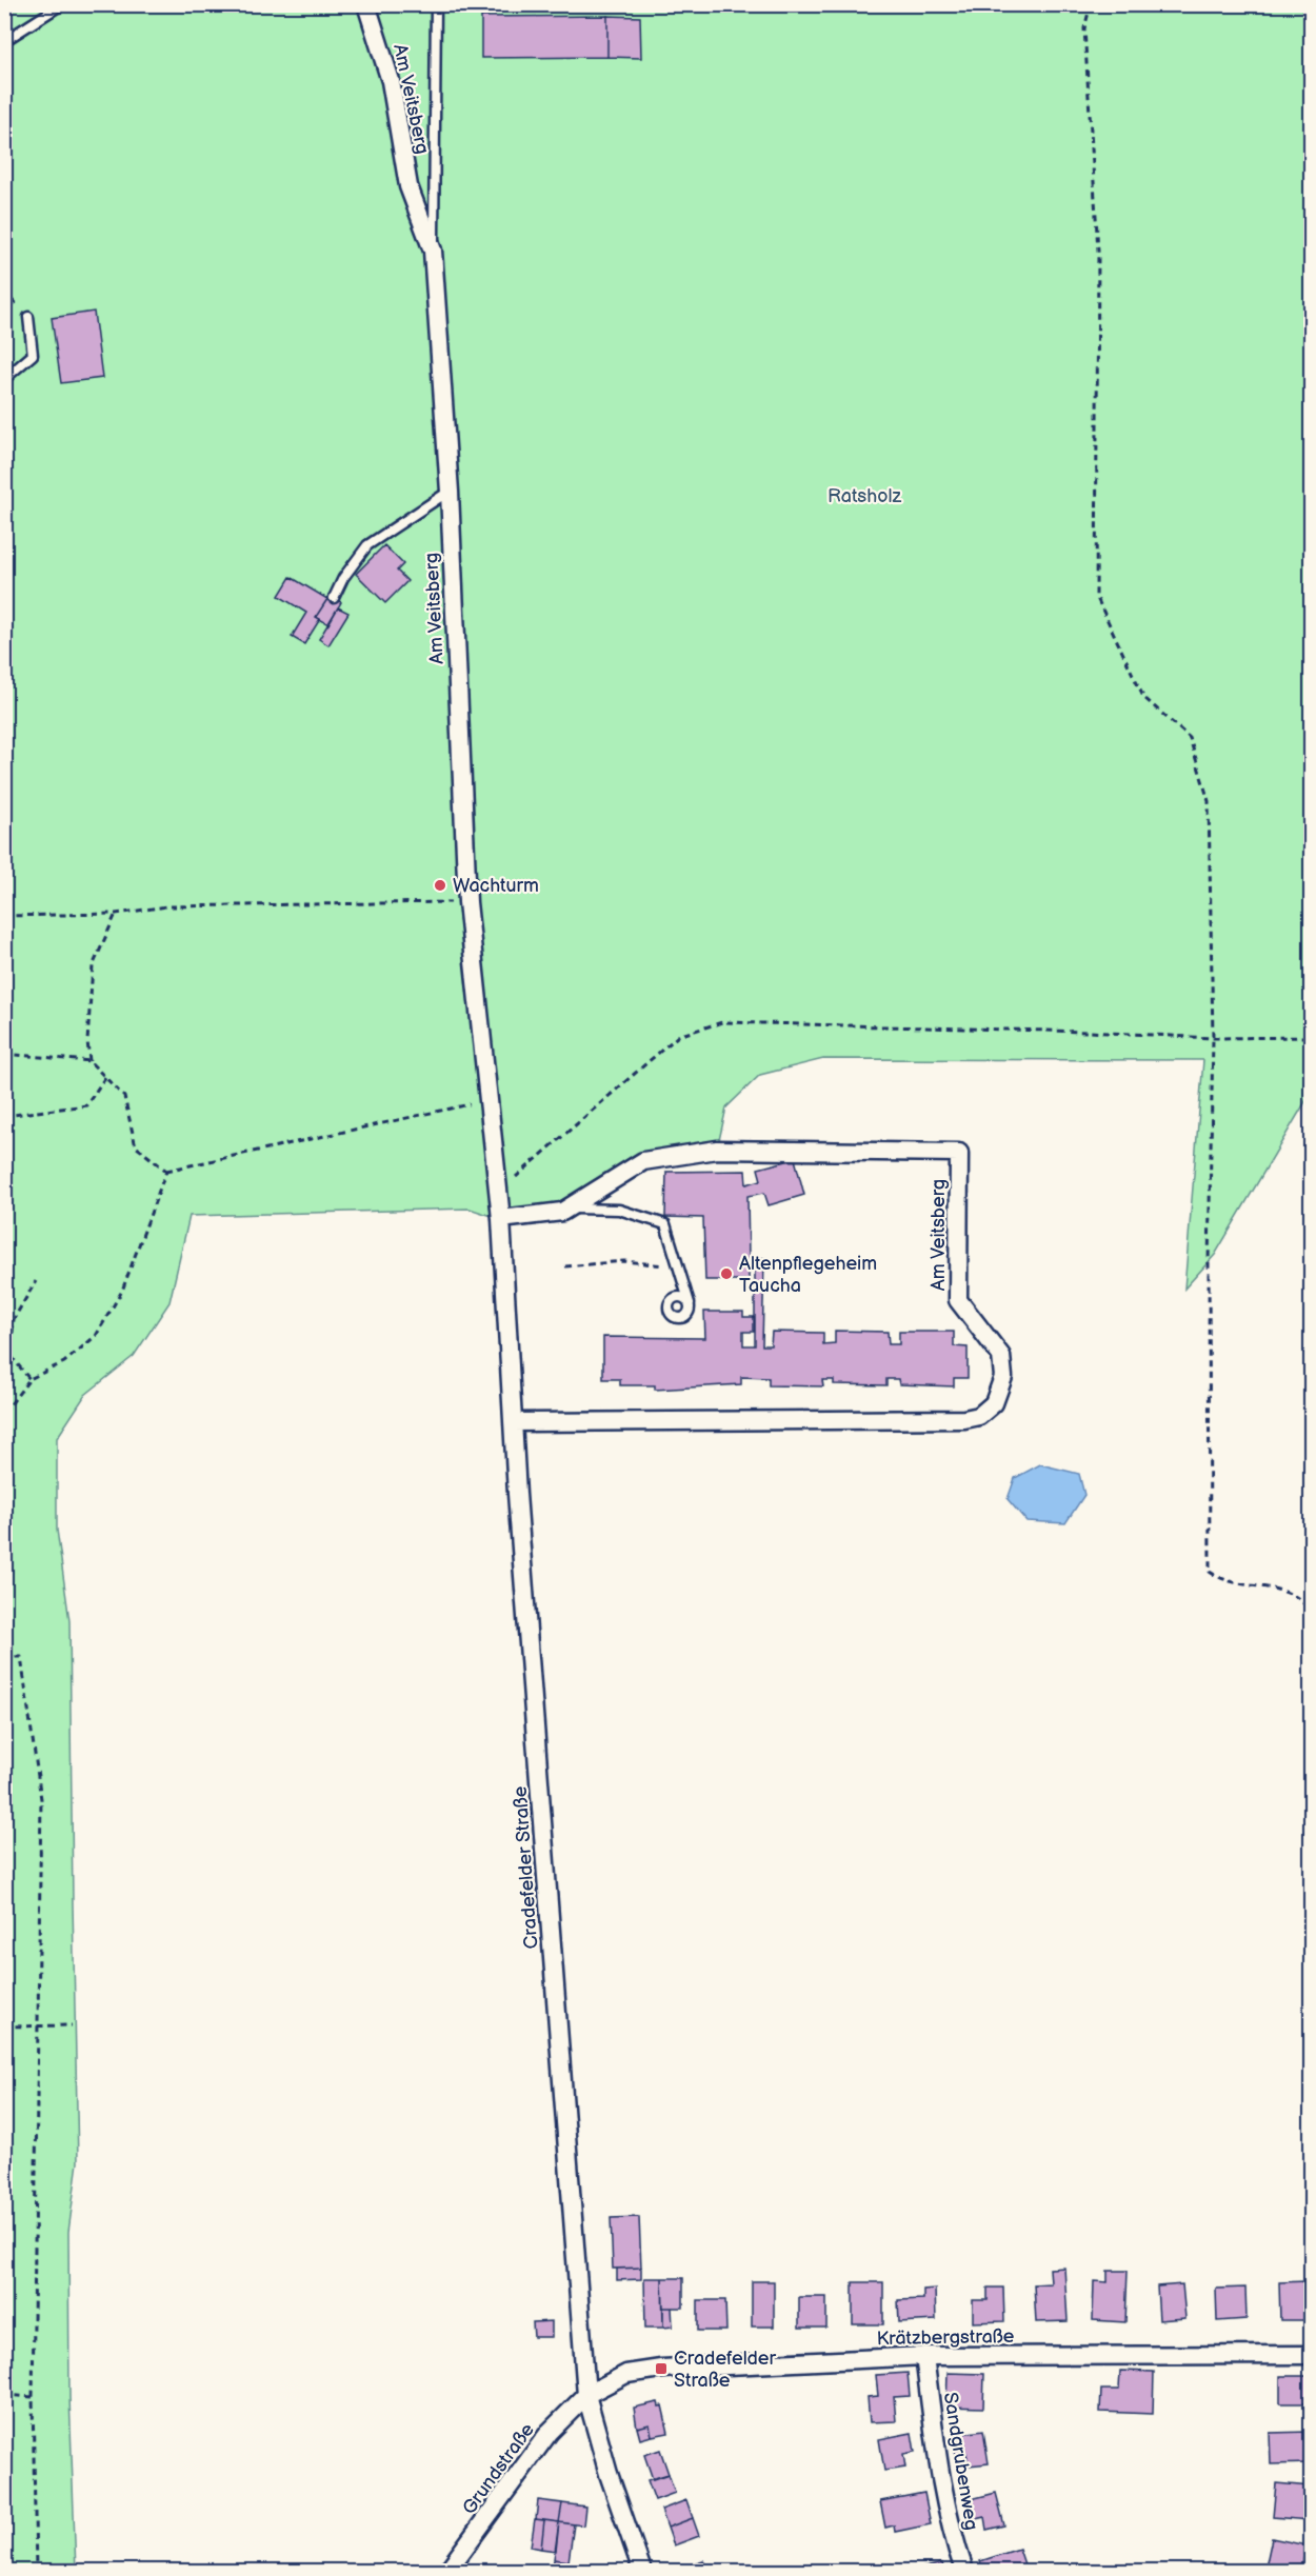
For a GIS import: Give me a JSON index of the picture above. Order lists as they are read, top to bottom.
{
  "streets": {
    "street": [
      "Am Veitsberg",
      "Cradefelder Straße",
      "Krätzbergstraße",
      "Sandgrubenweg",
      "Grundstraße"
    ]
  },
  "crossings": [
    ["Am Veitsberg", "Cradefelder Straße"],
    ["Cradefelder Straße", "Krätzbergstraße"],
    ["Cradefelder Straße", "Grundstraße"],
    ["Krätzbergstraße", "Sandgrubenweg"],
    ["Krätzbergstraße", "Grundstraße"]
  ],
  "parks": ["Ratsholz"],
  "places": {
    "other": ["Wachturm", "Altenpflegeheim Taucha"],
    "transit": ["Cradefelder Straße"]
  }
}
